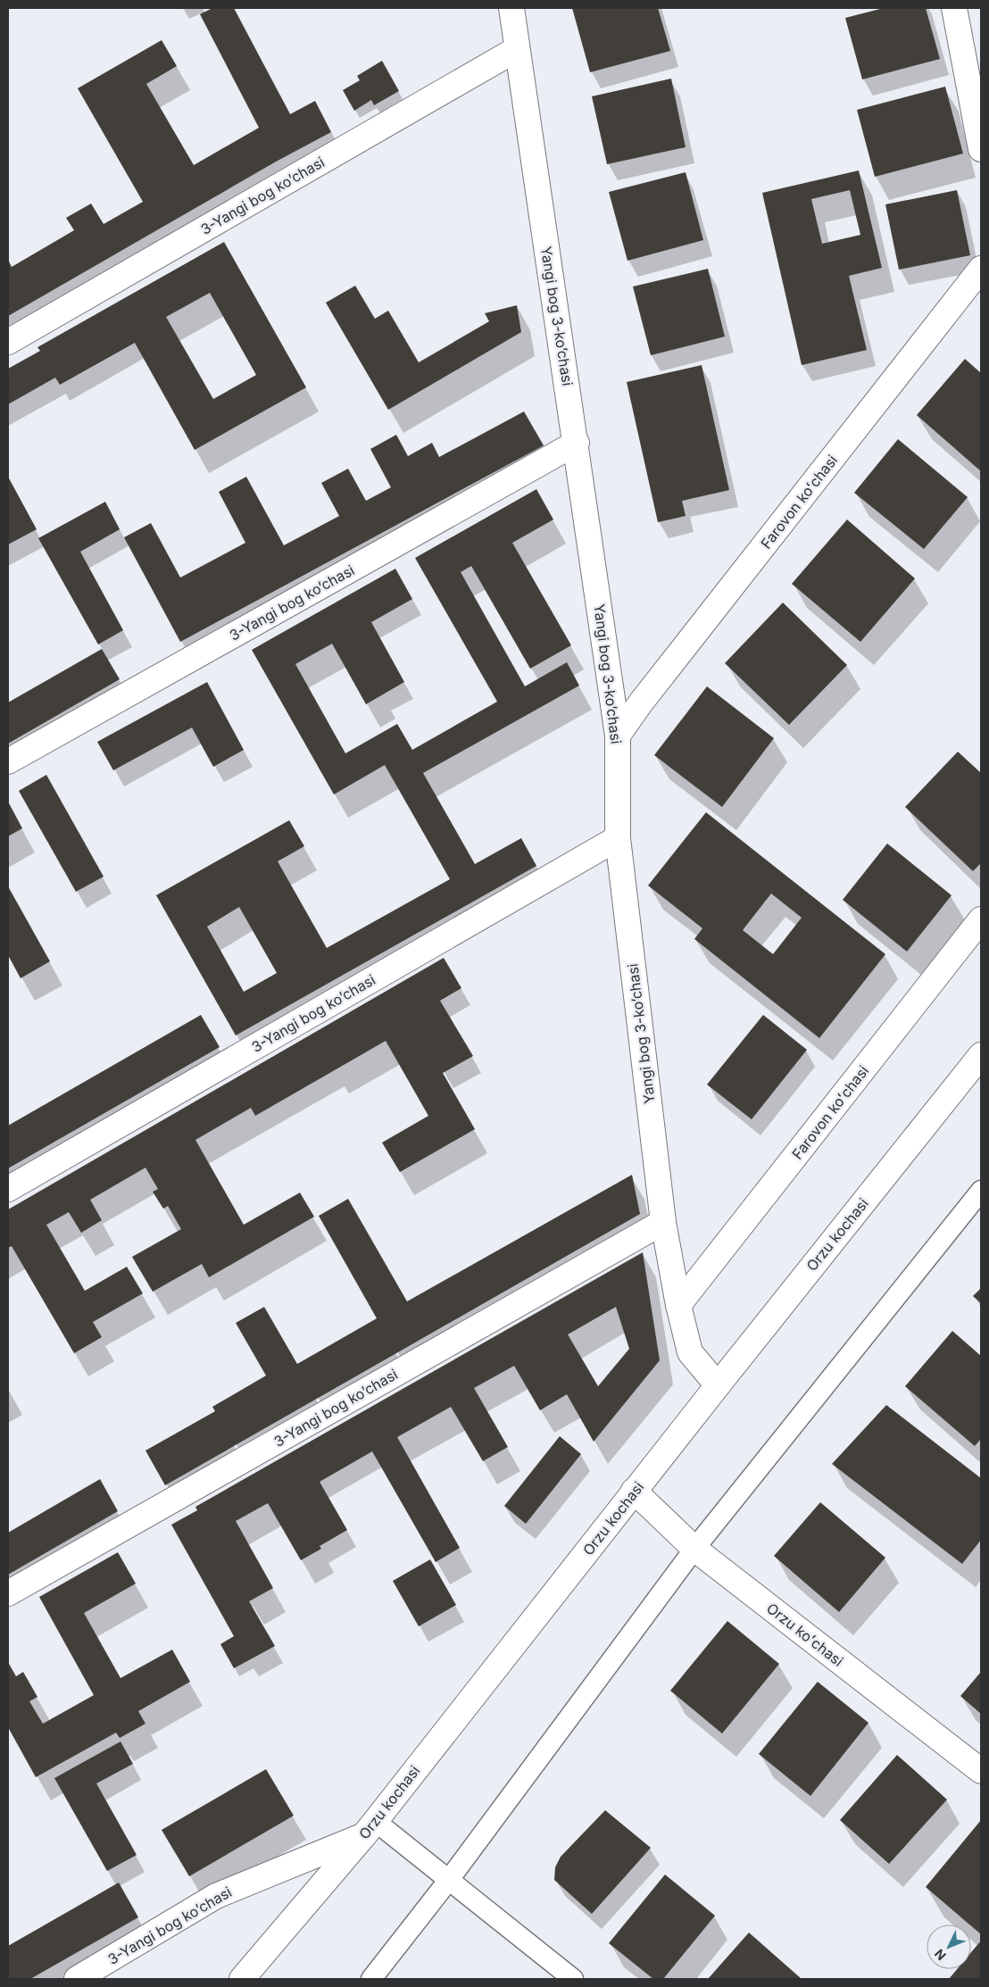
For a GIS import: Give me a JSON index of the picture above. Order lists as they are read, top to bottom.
{
  "streets": {
    "street": [
      "3-Yangi bog koʼchasi",
      "Yangi bog 3-koʼchasi",
      "Farovon koʻchasi",
      "Orzu kochasi",
      "Orzu koʻchasi"
    ]
  },
  "crossings": [
    ["3-Yangi bog koʼchasi", "Yangi bog 3-koʼchasi"],
    ["3-Yangi bog koʼchasi", "Orzu kochasi"],
    ["Yangi bog 3-koʼchasi", "Farovon koʻchasi"],
    ["Yangi bog 3-koʼchasi", "Orzu kochasi"],
    ["Orzu kochasi", "Orzu koʻchasi"]
  ],
  "north": "bottom left"
}
